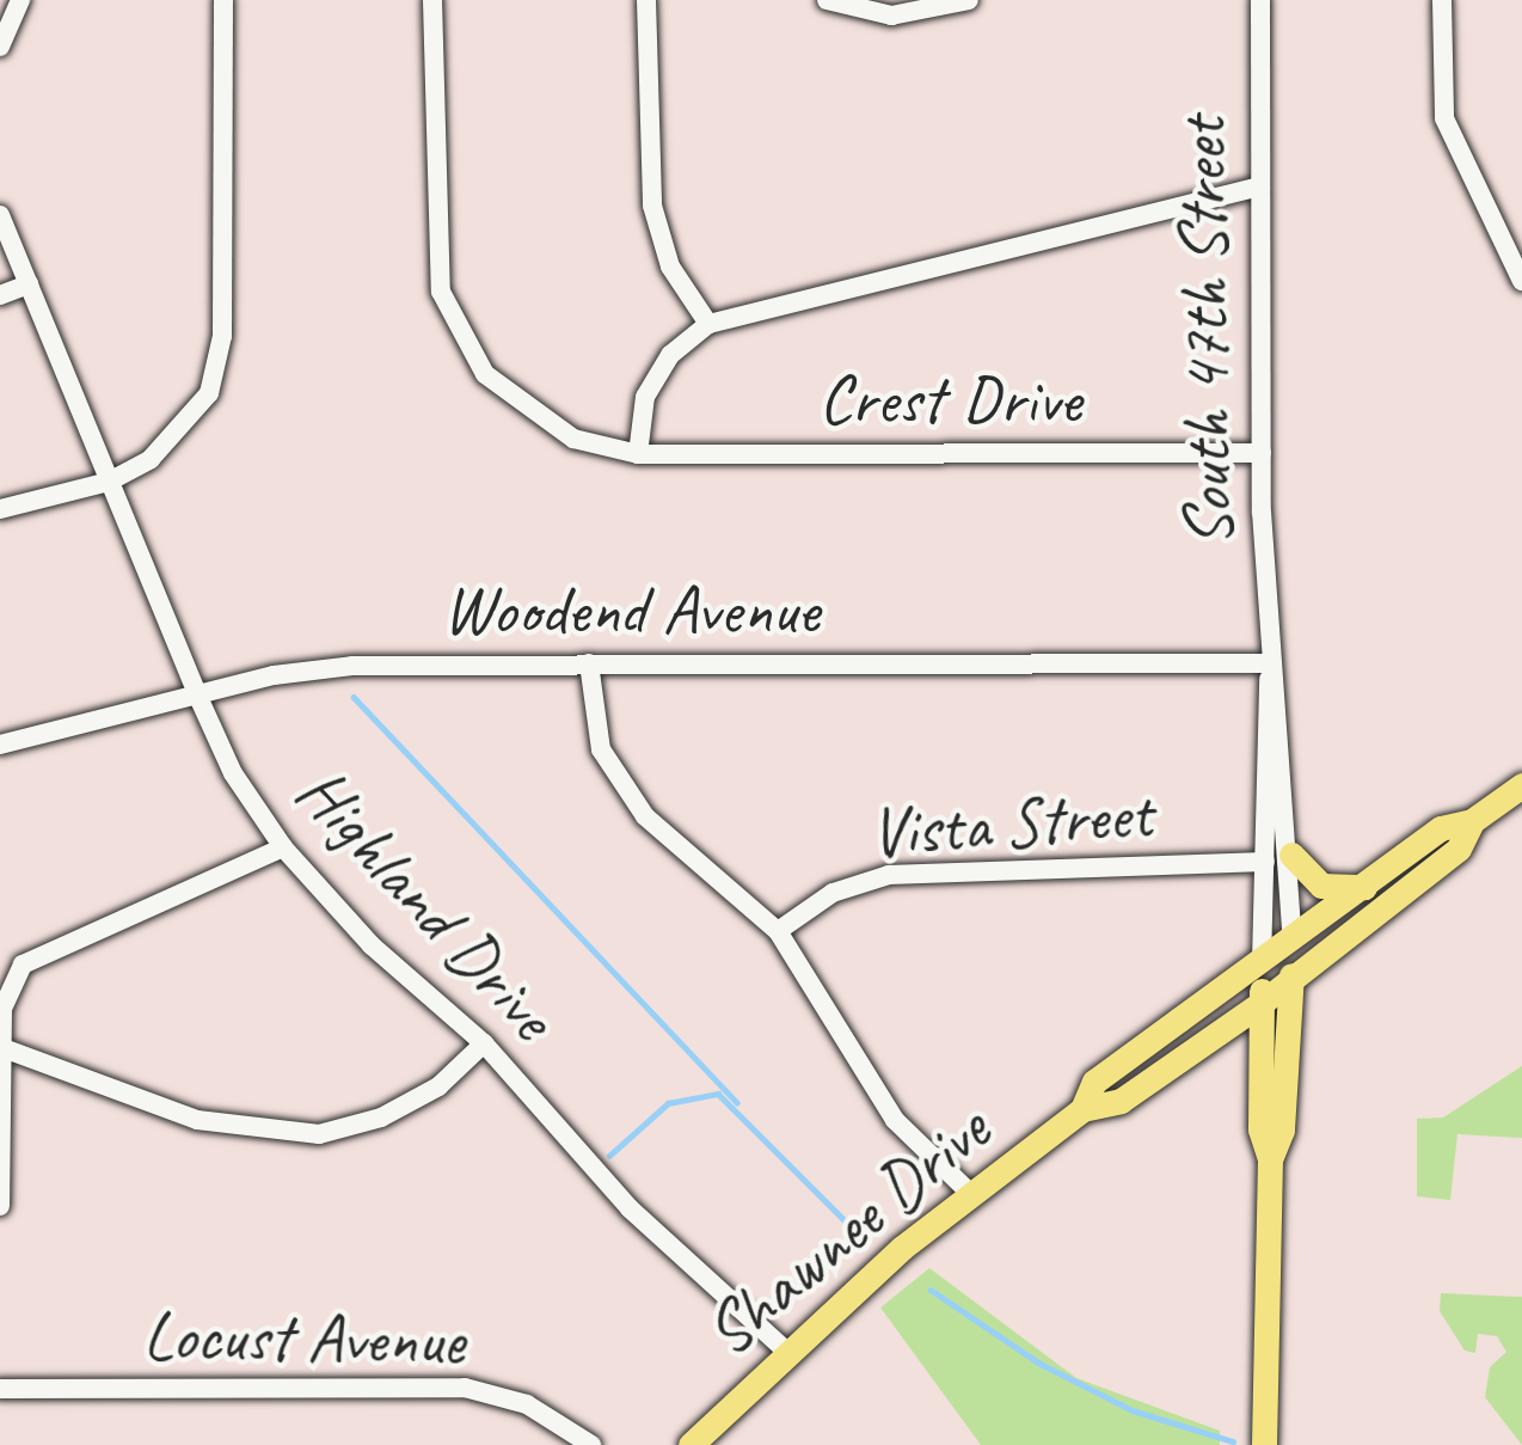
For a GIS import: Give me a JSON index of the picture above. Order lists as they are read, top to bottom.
{
  "streets": {
    "main road": ["South 47th Street", "Shawnee Drive"],
    "street": [
      "Crest Drive",
      "Woodend Avenue",
      "Vista Street",
      "Highland Drive",
      "Locust Avenue"
    ]
  },
  "crossings": [
    ["South 47th Street", "Crest Drive"],
    ["South 47th Street", "Woodend Avenue"],
    ["South 47th Street", "Vista Street"],
    ["South 47th Street", "Shawnee Drive"],
    ["Woodend Avenue", "Highland Drive"],
    ["Highland Drive", "Shawnee Drive"]
  ]
}
